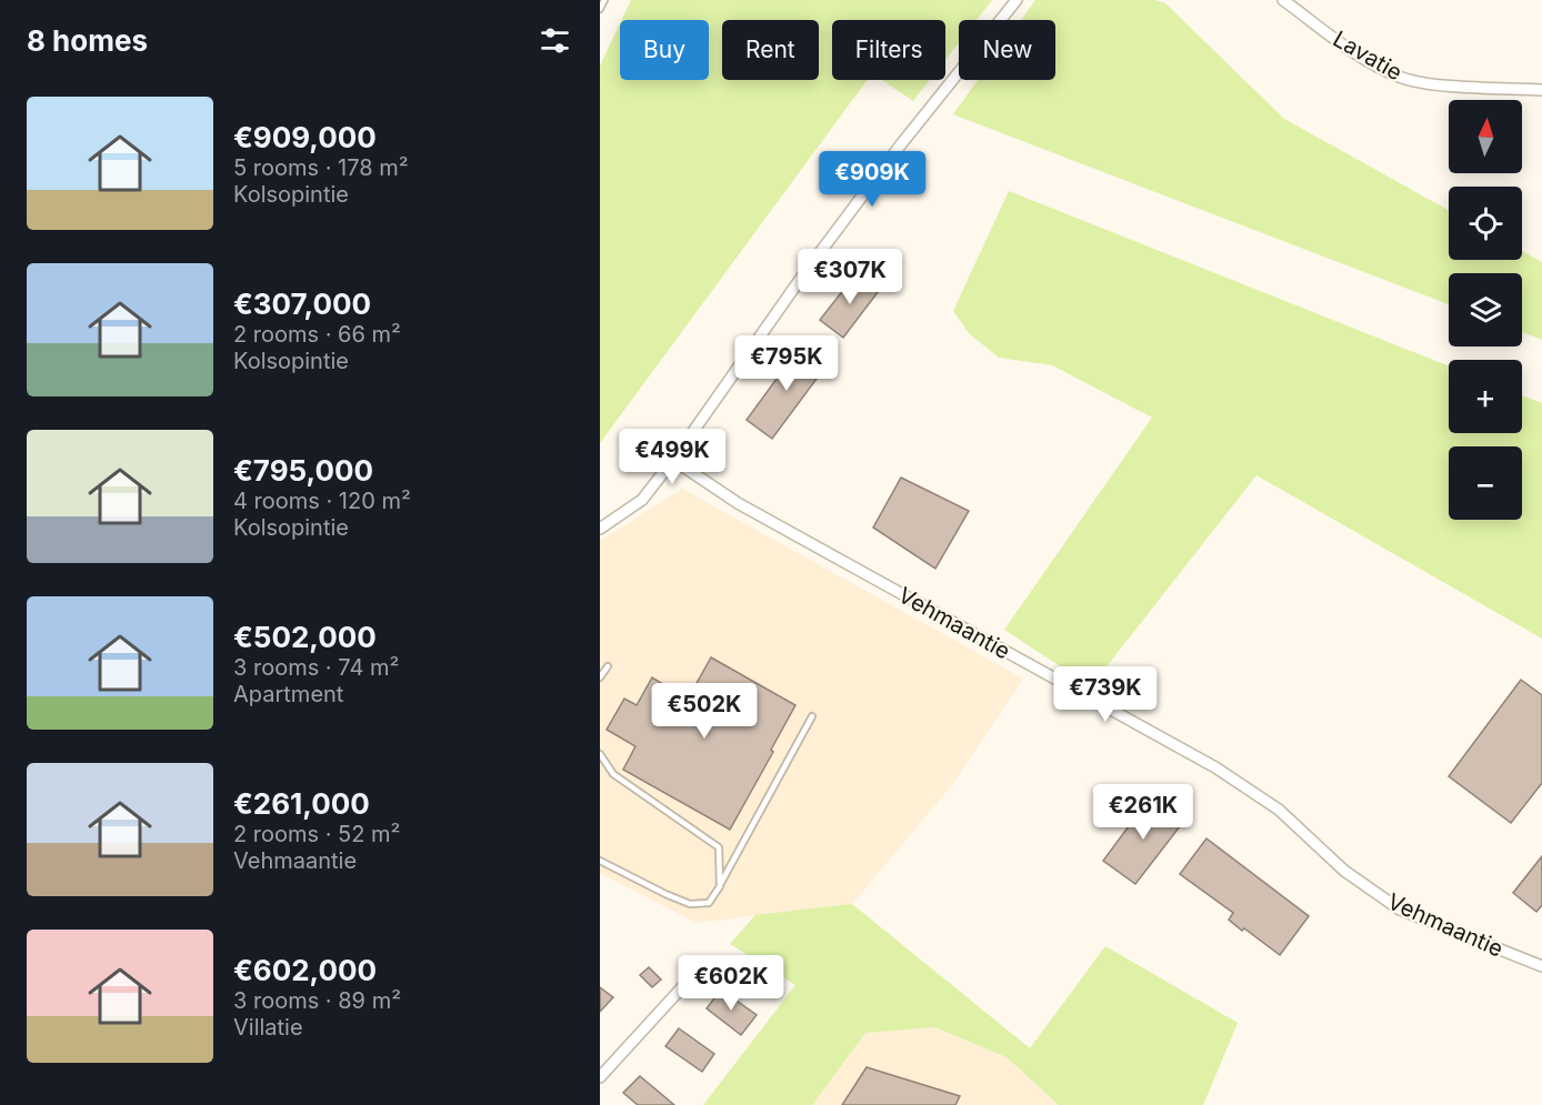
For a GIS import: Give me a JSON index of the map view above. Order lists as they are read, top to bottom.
{
  "streets": {
    "street": ["Lavatie", "Vehmaantie"]
  },
  "north": "top",
  "page": {
    "heading": "8 homes",
    "chip": [
      "Buy",
      "Rent",
      "Filters",
      "New"
    ],
    "list": [
      {
        "name": "€909,000",
        "note": "5 rooms · 178 m² · Kolsopintie"
      },
      {
        "name": "€307,000",
        "note": "2 rooms · 66 m² · Kolsopintie"
      },
      {
        "name": "€795,000",
        "note": "4 rooms · 120 m² · Kolsopintie"
      },
      {
        "name": "€502,000",
        "note": "3 rooms · 74 m² · Apartment"
      },
      {
        "name": "€261,000",
        "note": "2 rooms · 52 m² · Vehmaantie"
      },
      {
        "name": "€602,000",
        "note": "3 rooms · 89 m² · Villatie"
      }
    ],
    "map_buttons": ["+", "−"],
    "price": [
      "€909K",
      "€307K",
      "€795K",
      "€499K",
      "€739K",
      "€502K",
      "€261K",
      "€602K"
    ]
  }
}
